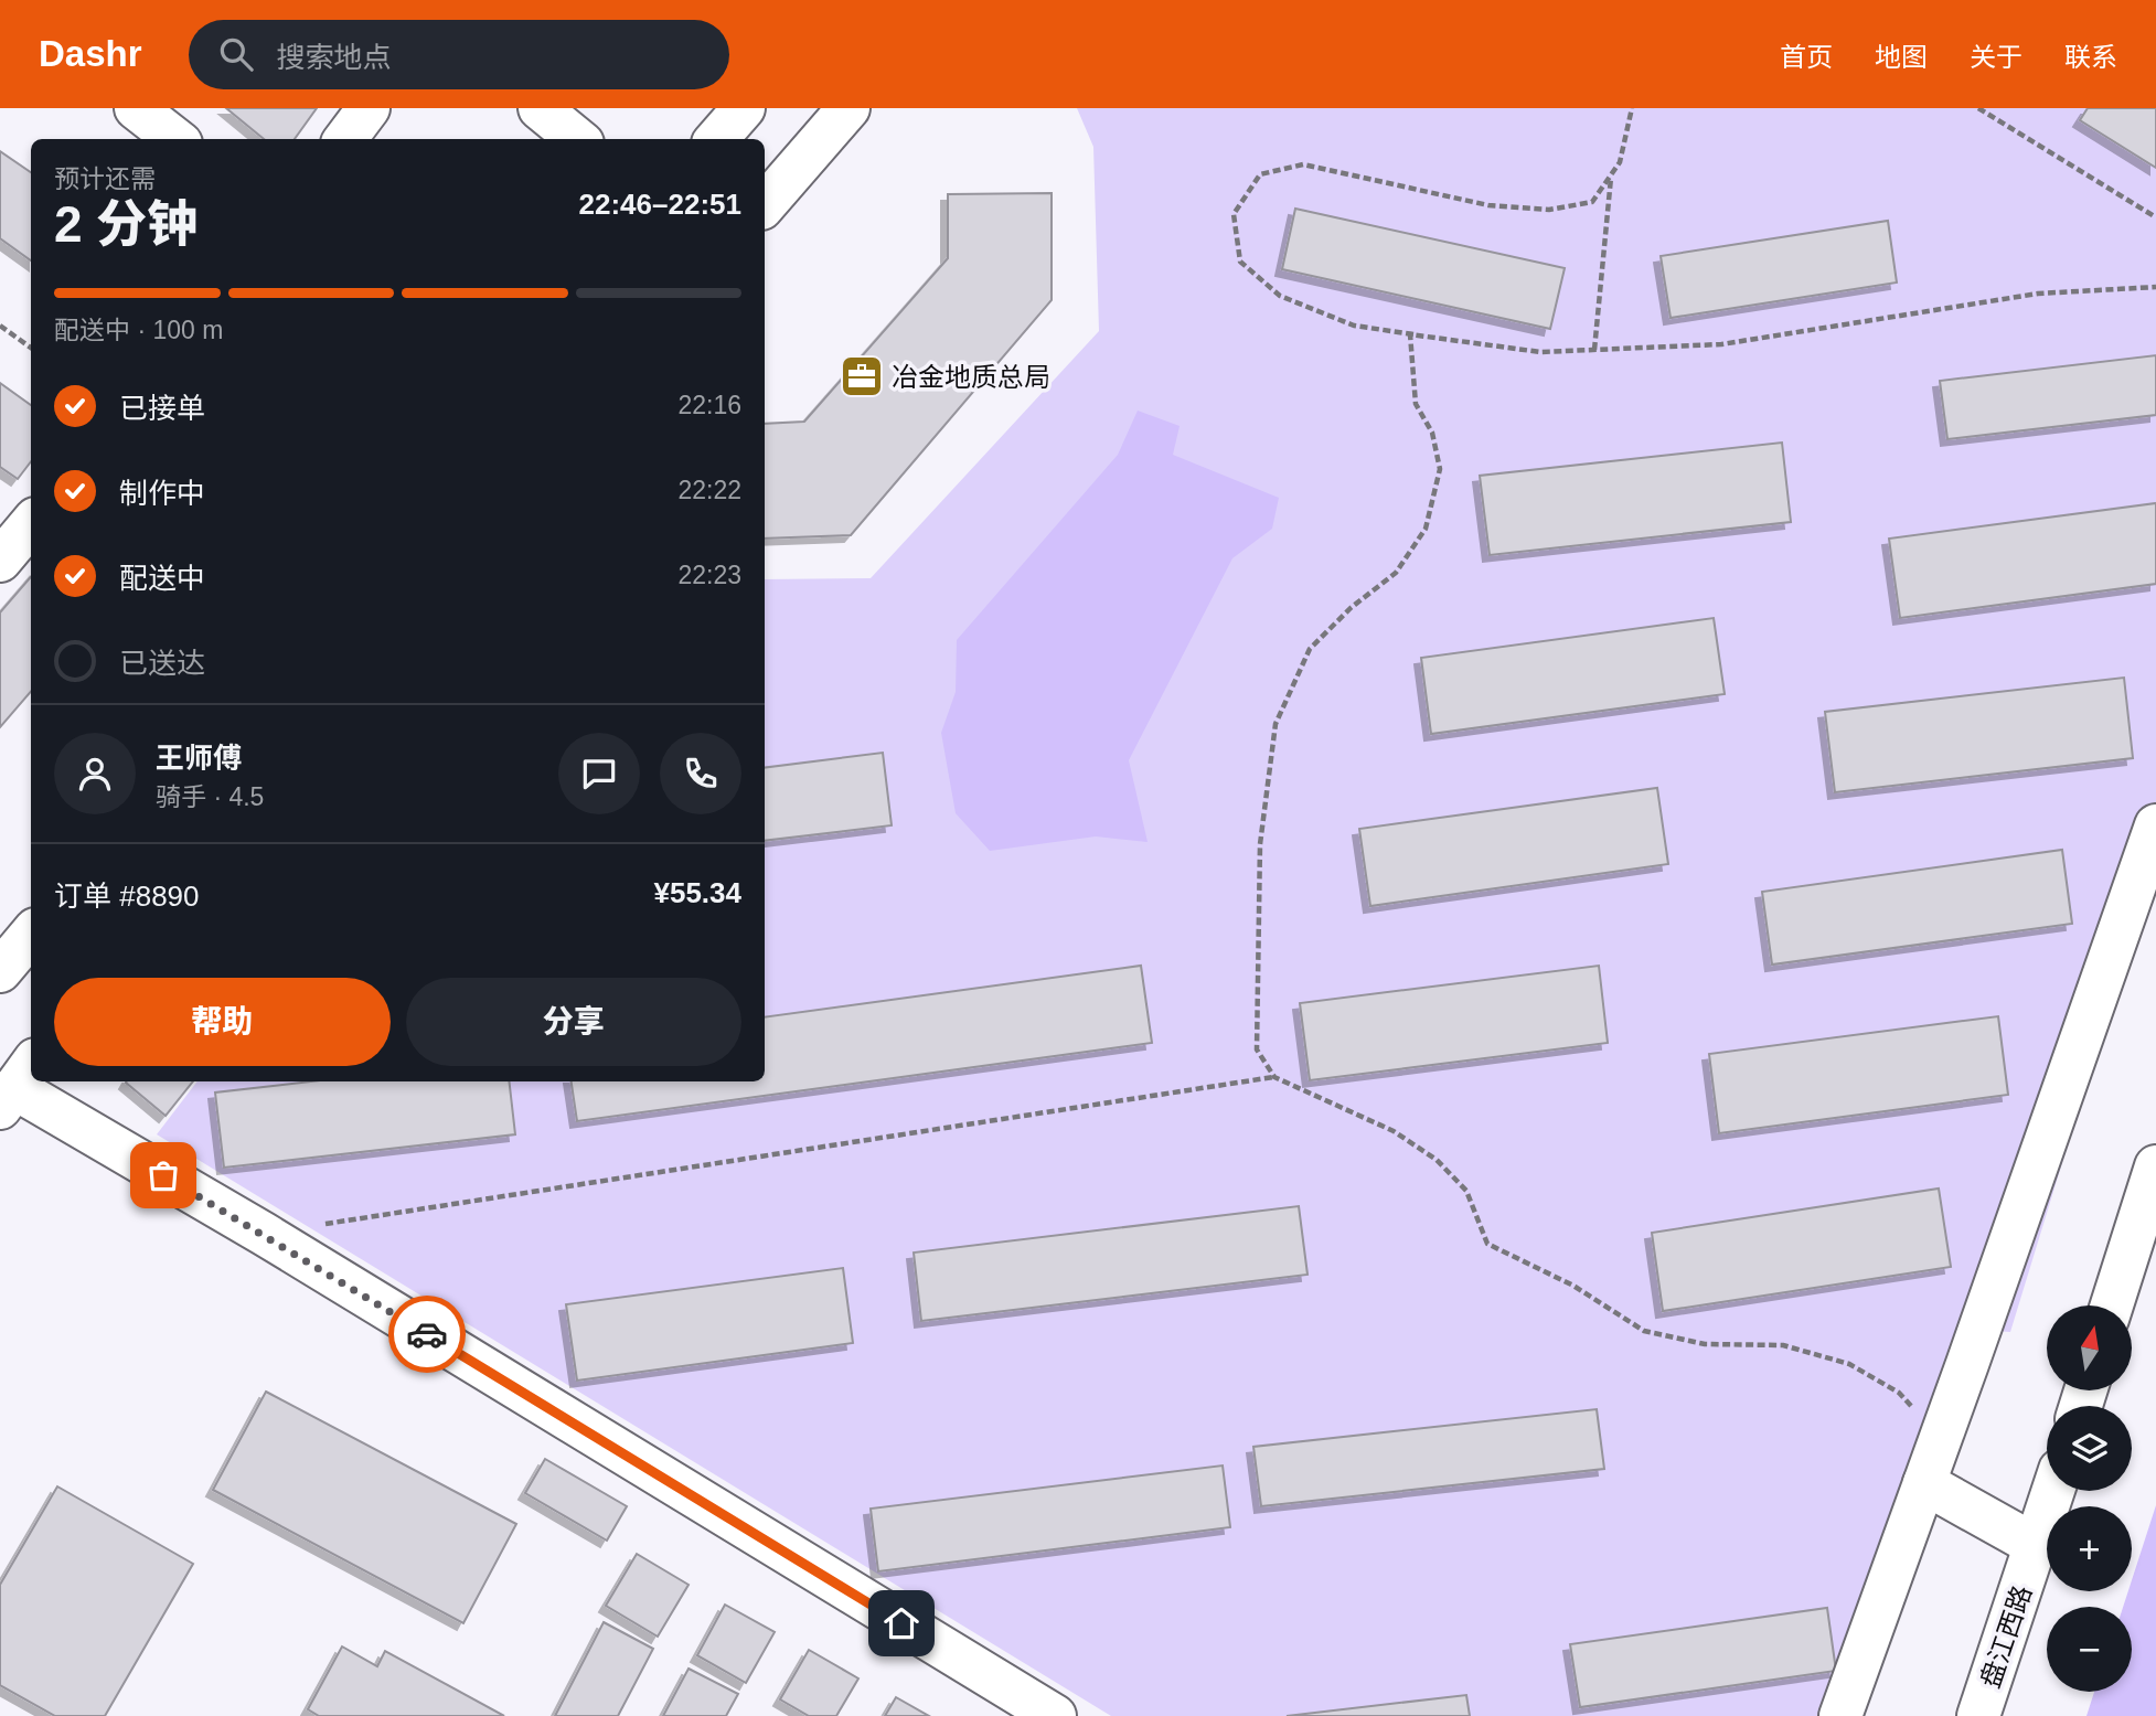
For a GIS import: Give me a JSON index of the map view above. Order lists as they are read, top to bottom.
{
  "streets": {
    "street": ["盘江西路"]
  },
  "places": {
    "office": ["冶金地质总局"]
  },
  "north": "top",
  "page": {
    "header": "Dashr",
    "search": "搜索地点",
    "nav": [
      "首页",
      "地图",
      "关于",
      "联系"
    ],
    "heading": ["2 分钟", "预计还需", "22:46–22:51"],
    "panel": [
      "王师傅",
      "骑手 · 4.5",
      "订单 #8890",
      "¥55.34"
    ],
    "bar": "配送中 · 100 m",
    "list": [
      ["已接单", "22:16"],
      ["制作中", "22:22"],
      ["配送中", "22:23"],
      "已送达"
    ],
    "buttons": ["帮助", "分享"],
    "map_buttons": ["+", "−"]
  }
}
